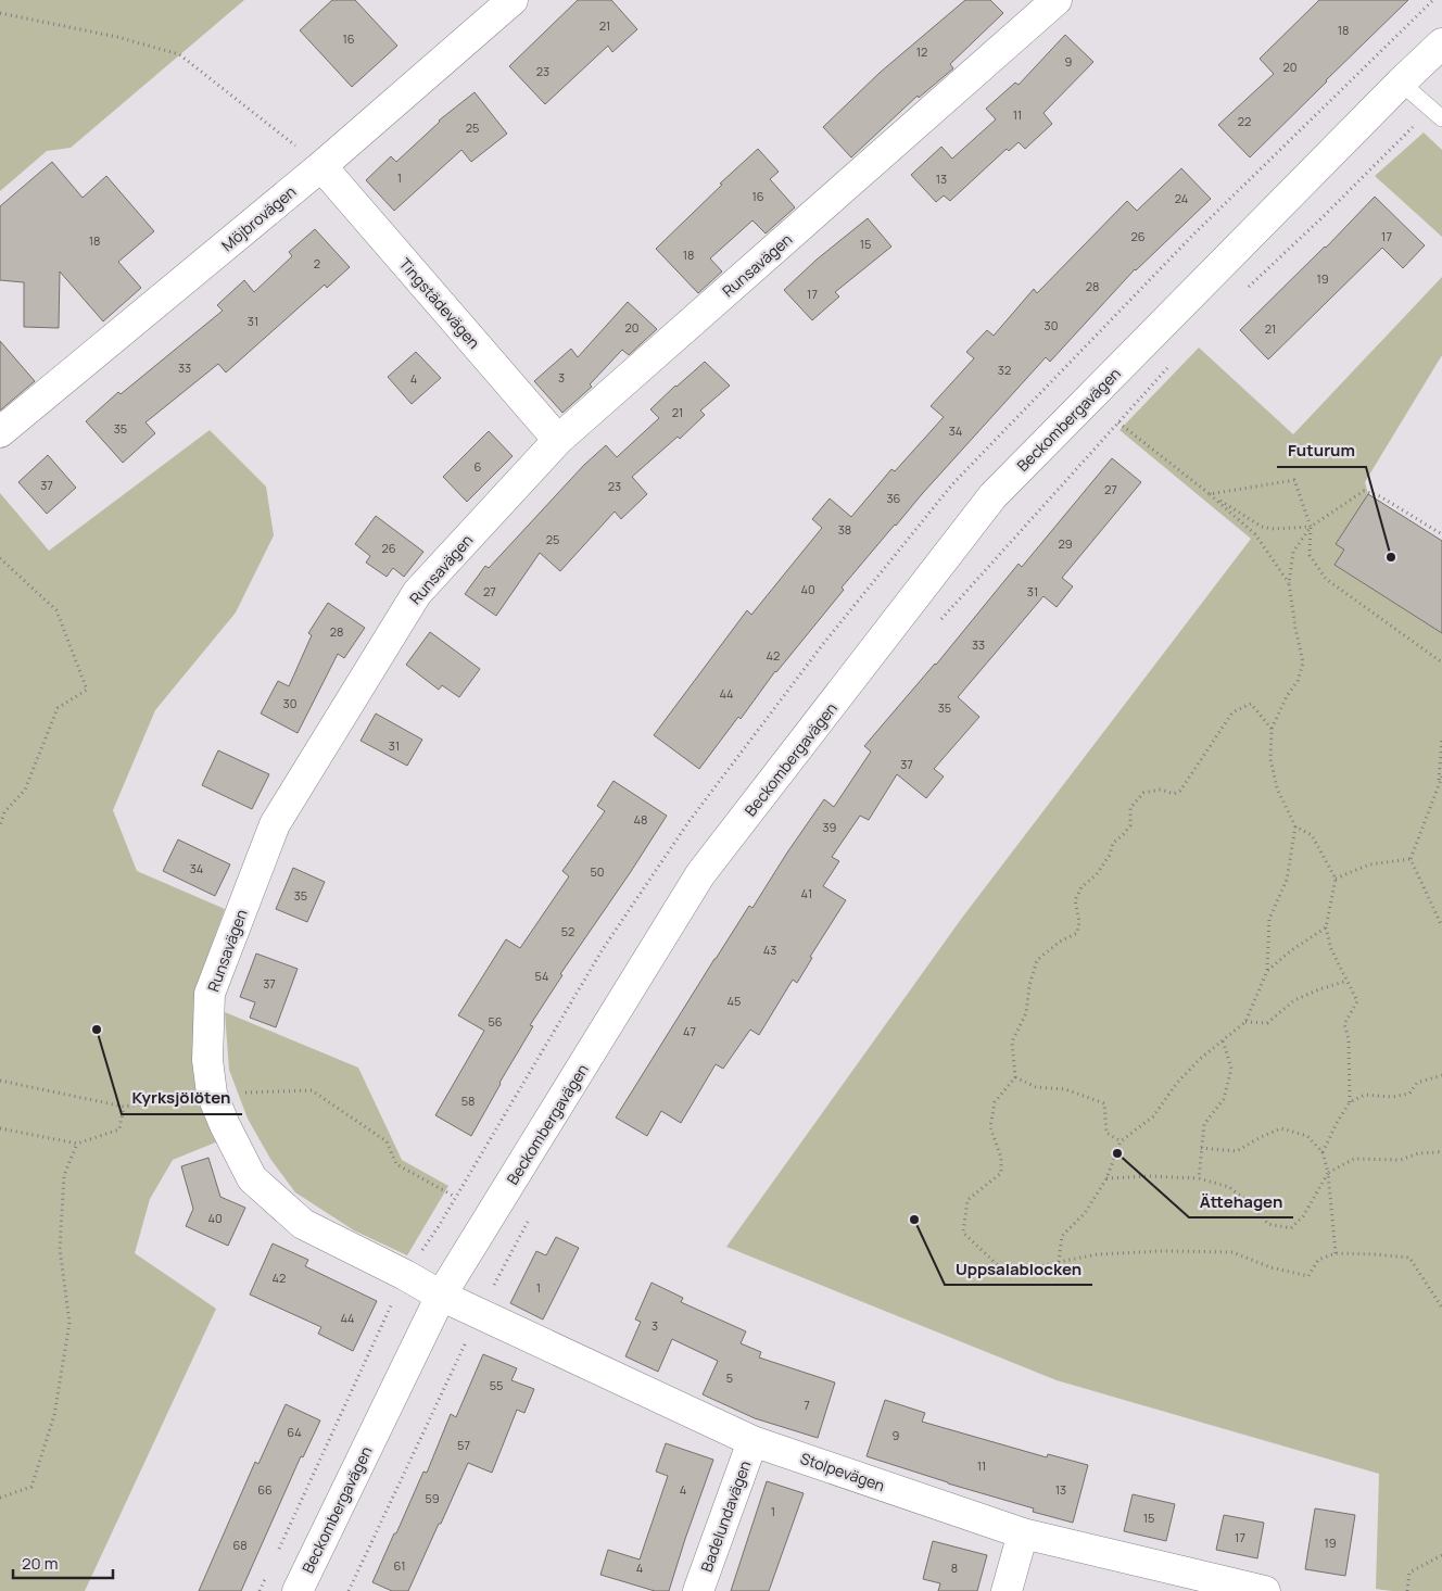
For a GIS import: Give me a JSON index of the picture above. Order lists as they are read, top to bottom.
{
  "streets": {
    "street": [
      "Möjbrovägen",
      "Runsavägen",
      "Tingstädevägen",
      "Beckombergavägen",
      "Stolpevägen",
      "Badelundavägen"
    ]
  },
  "crossings": [
    ["Möjbrovägen", "Tingstädevägen"],
    ["Runsavägen", "Tingstädevägen"],
    ["Runsavägen", "Beckombergavägen"],
    ["Runsavägen", "Stolpevägen"],
    ["Beckombergavägen", "Stolpevägen"],
    ["Stolpevägen", "Badelundavägen"]
  ],
  "places": [
    "Futurum",
    "Kyrksjölöten",
    "Ättehagen",
    "Uppsalablocken"
  ],
  "house_numbers": [
    "21",
    "18",
    "16",
    "12",
    "9",
    "20",
    "23",
    "11",
    "22",
    "25",
    "1",
    "13",
    "16",
    "24",
    "26",
    "17",
    "18",
    "15",
    "18",
    "2",
    "19",
    "28",
    "17",
    "31",
    "30",
    "20",
    "21",
    "33",
    "32",
    "3",
    "4",
    "21",
    "35",
    "34",
    "6",
    "37",
    "23",
    "27",
    "36",
    "38",
    "25",
    "29",
    "26",
    "40",
    "27",
    "31",
    "28",
    "33",
    "42",
    "44",
    "30",
    "35",
    "31",
    "37",
    "48",
    "39",
    "34",
    "50",
    "41",
    "35",
    "52",
    "43",
    "54",
    "37",
    "45",
    "56",
    "47",
    "58",
    "40",
    "42",
    "1",
    "44",
    "3",
    "5",
    "55",
    "7",
    "64",
    "9",
    "57",
    "11",
    "66",
    "4",
    "13",
    "59",
    "1",
    "15",
    "17",
    "19",
    "68",
    "61",
    "4",
    "8"
  ],
  "scale_bar": "20 m"
}
